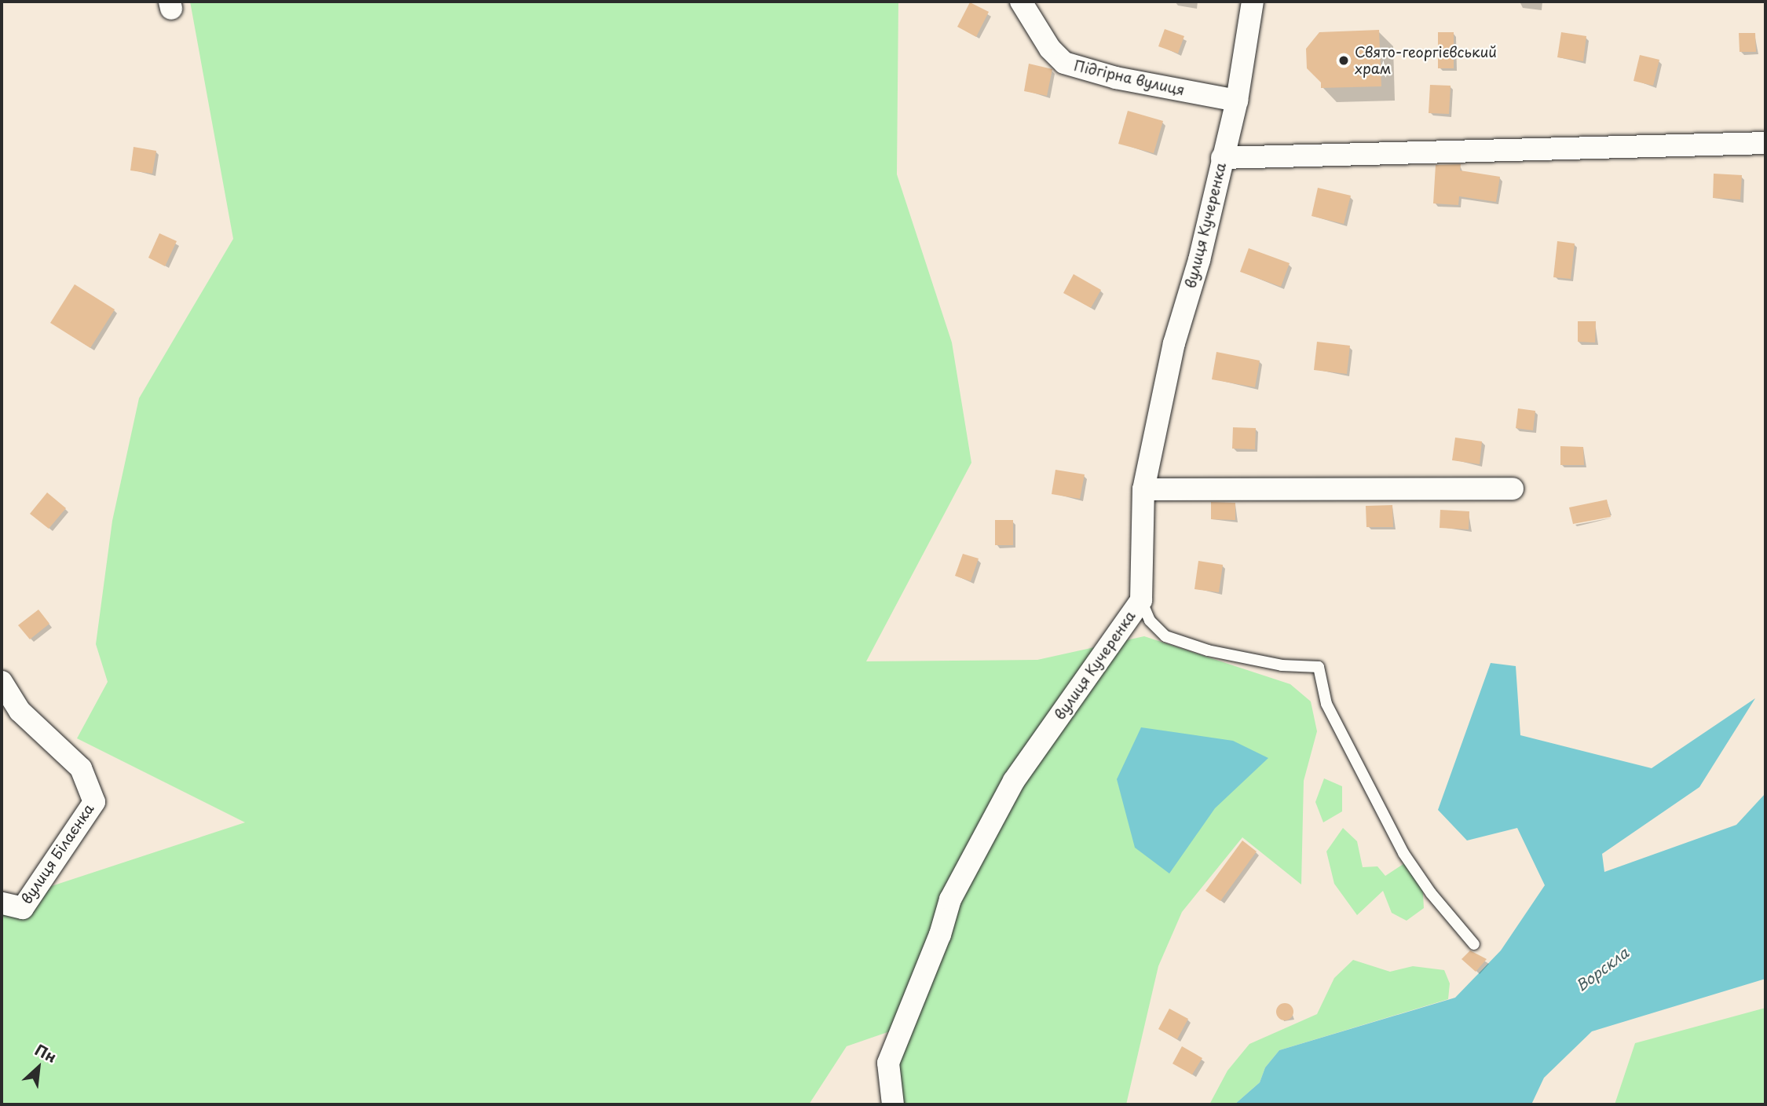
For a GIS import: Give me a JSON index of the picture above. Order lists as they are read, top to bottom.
{
  "streets": {
    "street": ["Підгірна вулиця", "вулиця Кучеренка", "вулиця Білаєнка"]
  },
  "crossings": [
    ["Підгірна вулиця", "вулиця Кучеренка"]
  ],
  "water": ["Ворскла"],
  "places": ["Свято-георгієвський храм"],
  "north": "top right"
}
